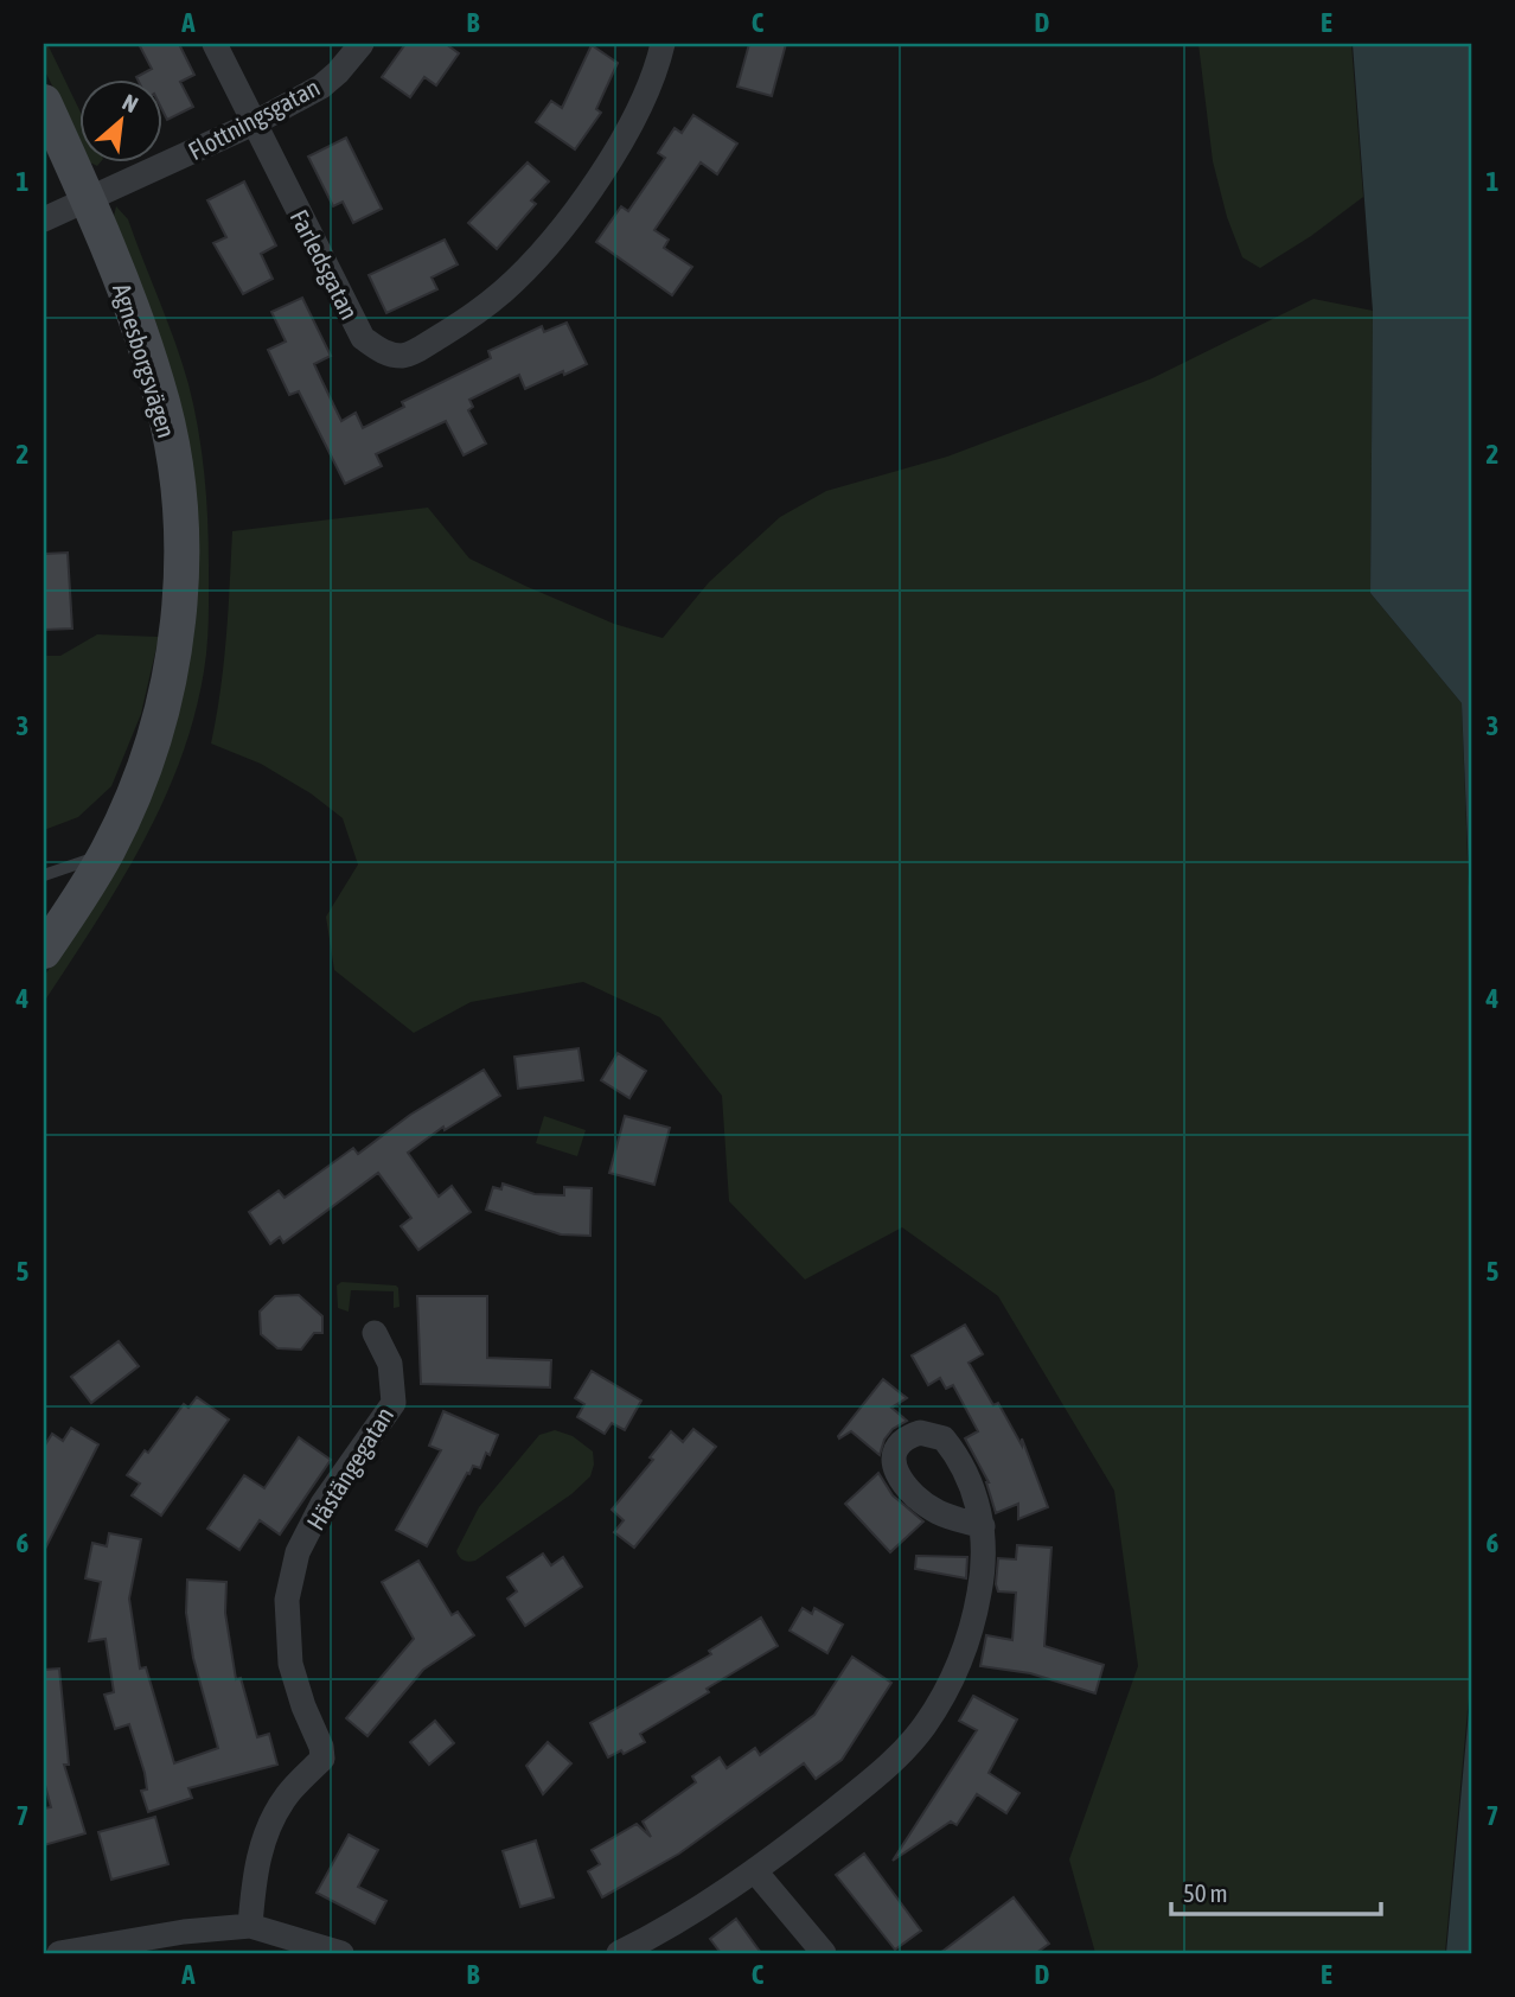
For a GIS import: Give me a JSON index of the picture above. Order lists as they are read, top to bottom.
{
  "streets": {
    "street": [
      "Flottningsgatan",
      "Farledsgatan",
      "Agnesborgsvägen",
      "Hästängegatan"
    ]
  },
  "crossings": [
    ["Flottningsgatan", "Farledsgatan"],
    ["Flottningsgatan", "Agnesborgsvägen"]
  ],
  "scale_bar": "50 m",
  "north": "top right",
  "grid": {
    "columns": [
      "A",
      "B",
      "C",
      "D",
      "E"
    ],
    "rows": [
      "1",
      "2",
      "3",
      "4",
      "5",
      "6",
      "7"
    ]
  }
}
